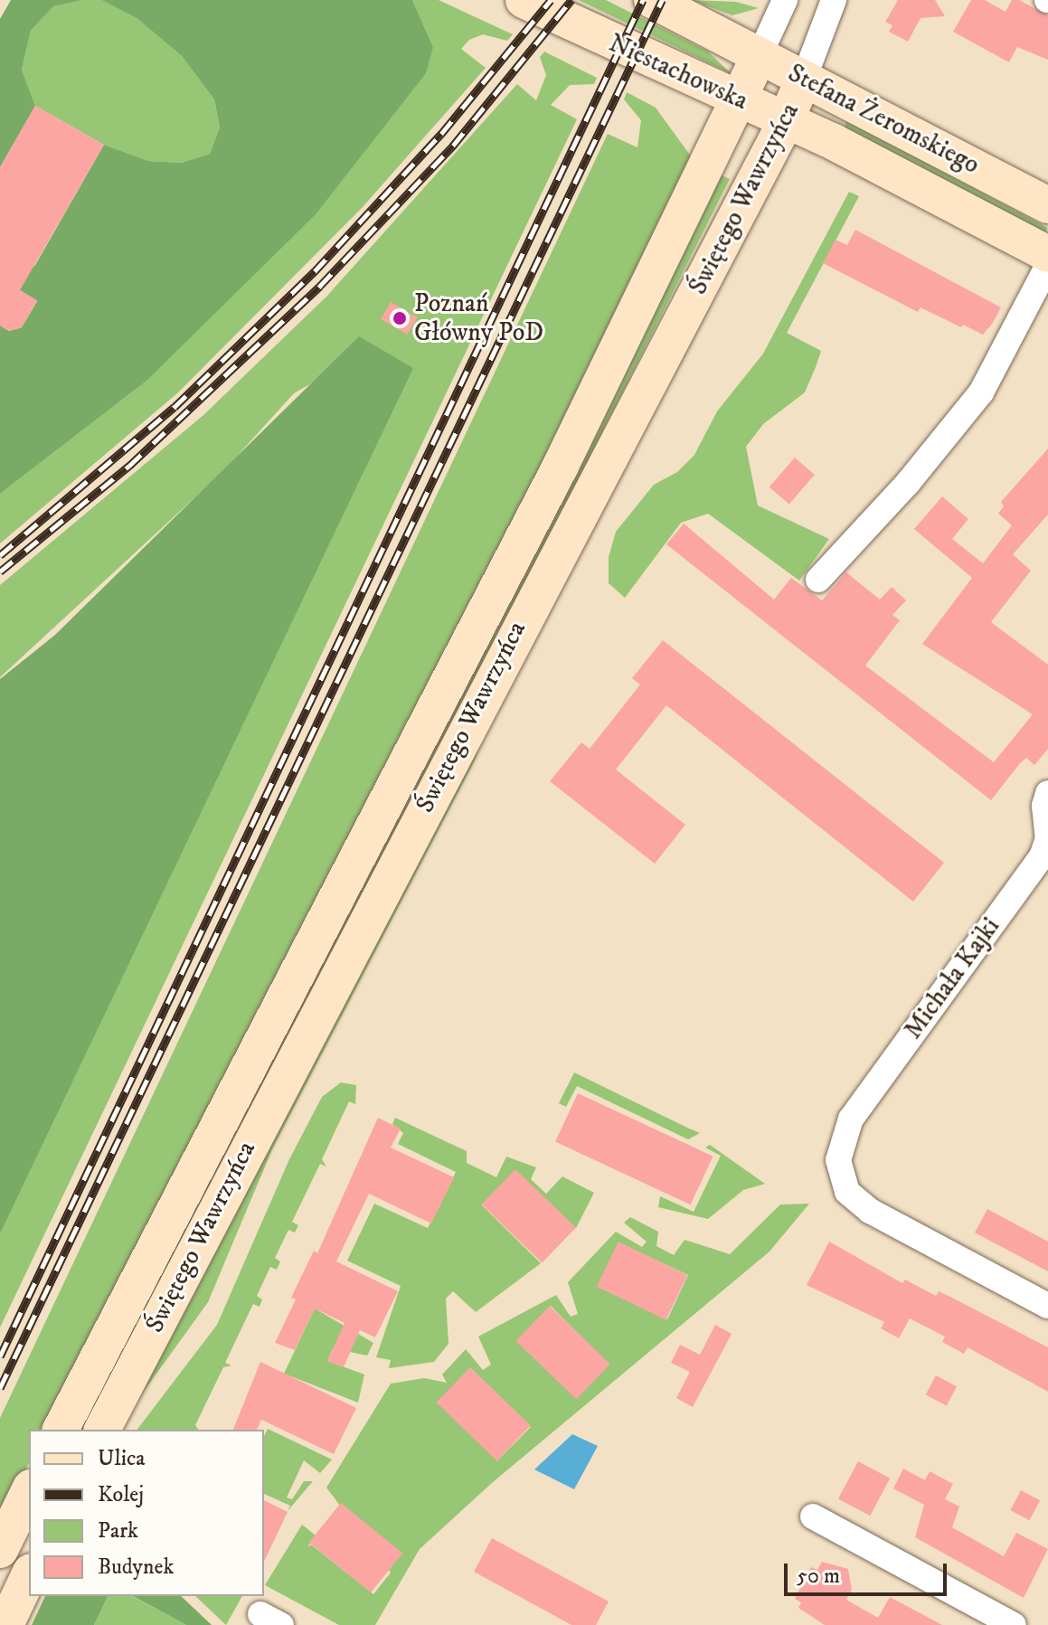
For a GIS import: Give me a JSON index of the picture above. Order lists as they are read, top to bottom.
{
  "streets": {
    "main road": ["Niestachowska", "Stefana Żeromskiego", "Świętego Wawrzyńca"],
    "street": ["Michała Kajki"]
  },
  "crossings": [
    ["Niestachowska", "Stefana Żeromskiego"],
    ["Niestachowska", "Świętego Wawrzyńca"],
    ["Stefana Żeromskiego", "Świętego Wawrzyńca"]
  ],
  "places": ["Poznań Główny PoD"],
  "legend": [
    "Ulica",
    "Kolej",
    "Park",
    "Budynek"
  ],
  "scale_bar": "50 m"
}
